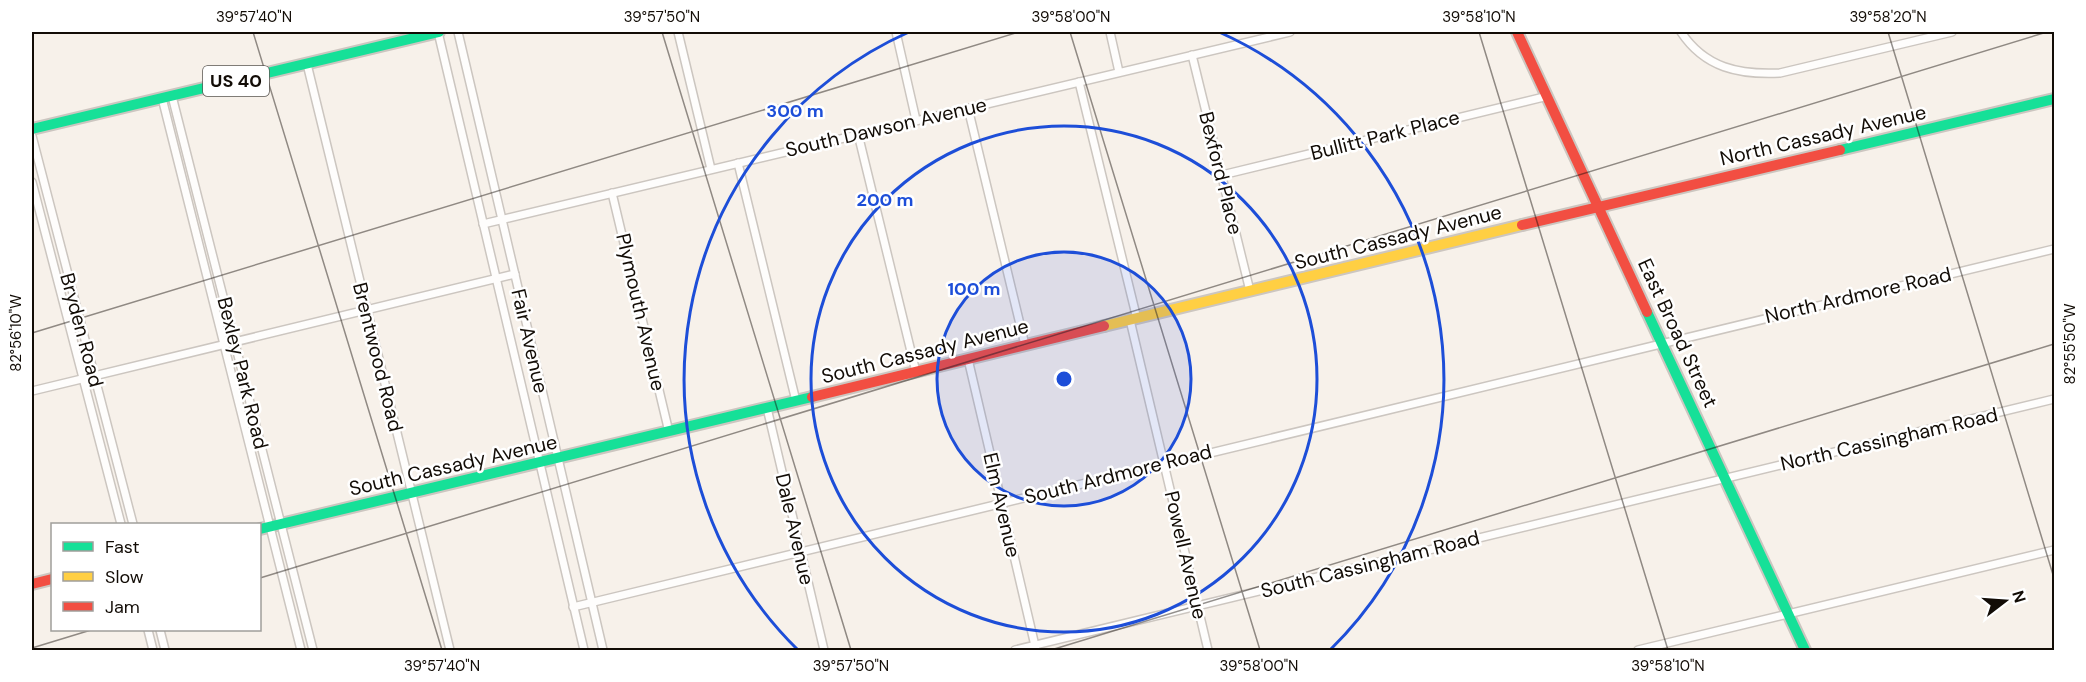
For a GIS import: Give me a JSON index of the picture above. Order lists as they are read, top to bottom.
{
  "streets": {
    "street": [
      "US 40",
      "South Dawson Avenue",
      "Bullitt Park Place",
      "North Cassady Avenue",
      "Bexford Place",
      "South Cassady Avenue",
      "North Ardmore Road",
      "Plymouth Avenue",
      "Bryden Road",
      "East Broad Street",
      "Fair Avenue",
      "Brentwood Road",
      "Bexley Park Road",
      "North Cassingham Road",
      "South Ardmore Road",
      "Elm Avenue",
      "Dale Avenue",
      "Powell Avenue",
      "South Cassingham Road"
    ]
  },
  "crossings": [
    ["US 40", "Fair Avenue"],
    ["US 40", "Brentwood Road"],
    ["US 40", "Bexley Park Road"],
    ["South Dawson Avenue", "Bexford Place"],
    ["South Dawson Avenue", "Plymouth Avenue"],
    ["South Dawson Avenue", "Fair Avenue"],
    ["South Dawson Avenue", "Powell Avenue"],
    ["Bullitt Park Place", "Bexford Place"],
    ["Bullitt Park Place", "East Broad Street"],
    ["North Cassady Avenue", "South Cassady Avenue"],
    ["North Cassady Avenue", "East Broad Street"],
    ["Bexford Place", "South Cassady Avenue"],
    ["South Cassady Avenue", "Plymouth Avenue"],
    ["South Cassady Avenue", "East Broad Street"],
    ["South Cassady Avenue", "Fair Avenue"],
    ["South Cassady Avenue", "Brentwood Road"],
    ["South Cassady Avenue", "Bexley Park Road"],
    ["South Cassady Avenue", "Elm Avenue"],
    ["South Cassady Avenue", "Dale Avenue"],
    ["South Cassady Avenue", "Powell Avenue"],
    ["North Ardmore Road", "East Broad Street"],
    ["North Ardmore Road", "South Ardmore Road"],
    ["East Broad Street", "North Cassingham Road"],
    ["East Broad Street", "South Ardmore Road"],
    ["East Broad Street", "South Cassingham Road"],
    ["Fair Avenue", "South Ardmore Road"],
    ["North Cassingham Road", "South Cassingham Road"],
    ["South Ardmore Road", "Elm Avenue"],
    ["South Ardmore Road", "Dale Avenue"],
    ["South Ardmore Road", "Powell Avenue"],
    ["Elm Avenue", "South Cassingham Road"],
    ["Powell Avenue", "South Cassingham Road"]
  ],
  "legend": ["Fast", "Slow", "Jam"],
  "north": "right",
  "coordinates": [
    "39°57'40\"N",
    "39°57'50\"N",
    "39°58'00\"N",
    "39°58'10\"N",
    "39°58'20\"N",
    "82°56'10\"W",
    "82°55'50\"W"
  ],
  "rings": ["300 m", "200 m", "100 m"]
}
